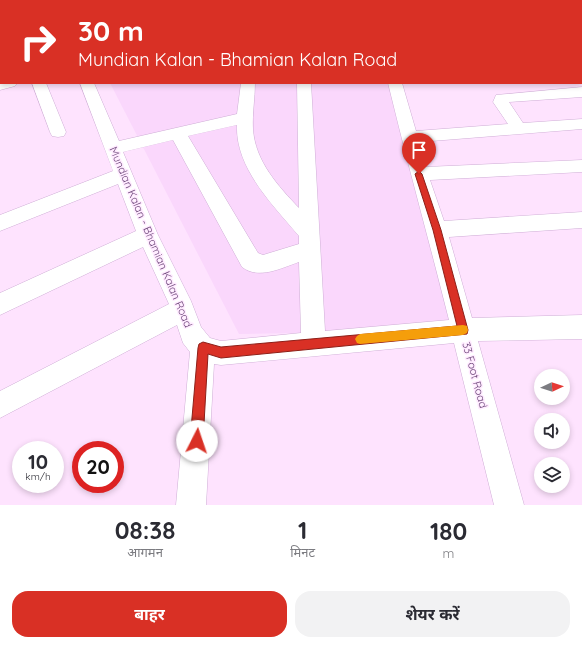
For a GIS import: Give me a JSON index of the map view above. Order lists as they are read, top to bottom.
{
  "streets": {
    "street": ["Mundian Kalan - Bhamian Kalan Road", "33 Foot Road"]
  },
  "north": "right",
  "page": {
    "turn": ["30 m", "Mundian Kalan - Bhamian Kalan Road"],
    "speed": "10 km/h",
    "limit": "20",
    "eta": [
      "08:38",
      "आगमन",
      "1",
      "मिनट",
      "180",
      "m"
    ],
    "buttons": ["बाहर", "शेयर करें"]
  }
}
